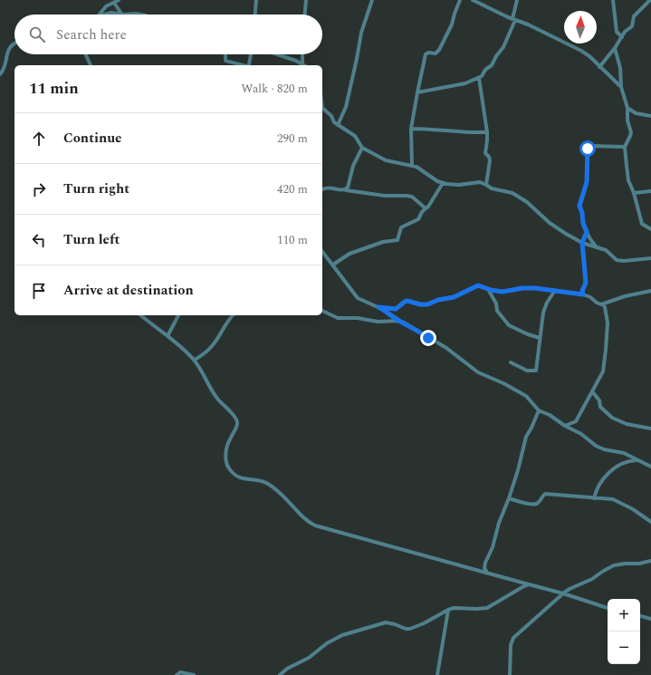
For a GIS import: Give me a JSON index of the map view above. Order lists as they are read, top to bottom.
{
  "north": "top",
  "page": {
    "search": "Search here",
    "heading": ["11 min", "Walk · 820 m"],
    "list": [
      ["Continue", "290 m"],
      ["Turn right", "420 m"],
      ["Turn left", "110 m"],
      "Arrive at destination"
    ],
    "map_buttons": ["+", "−"]
  }
}
